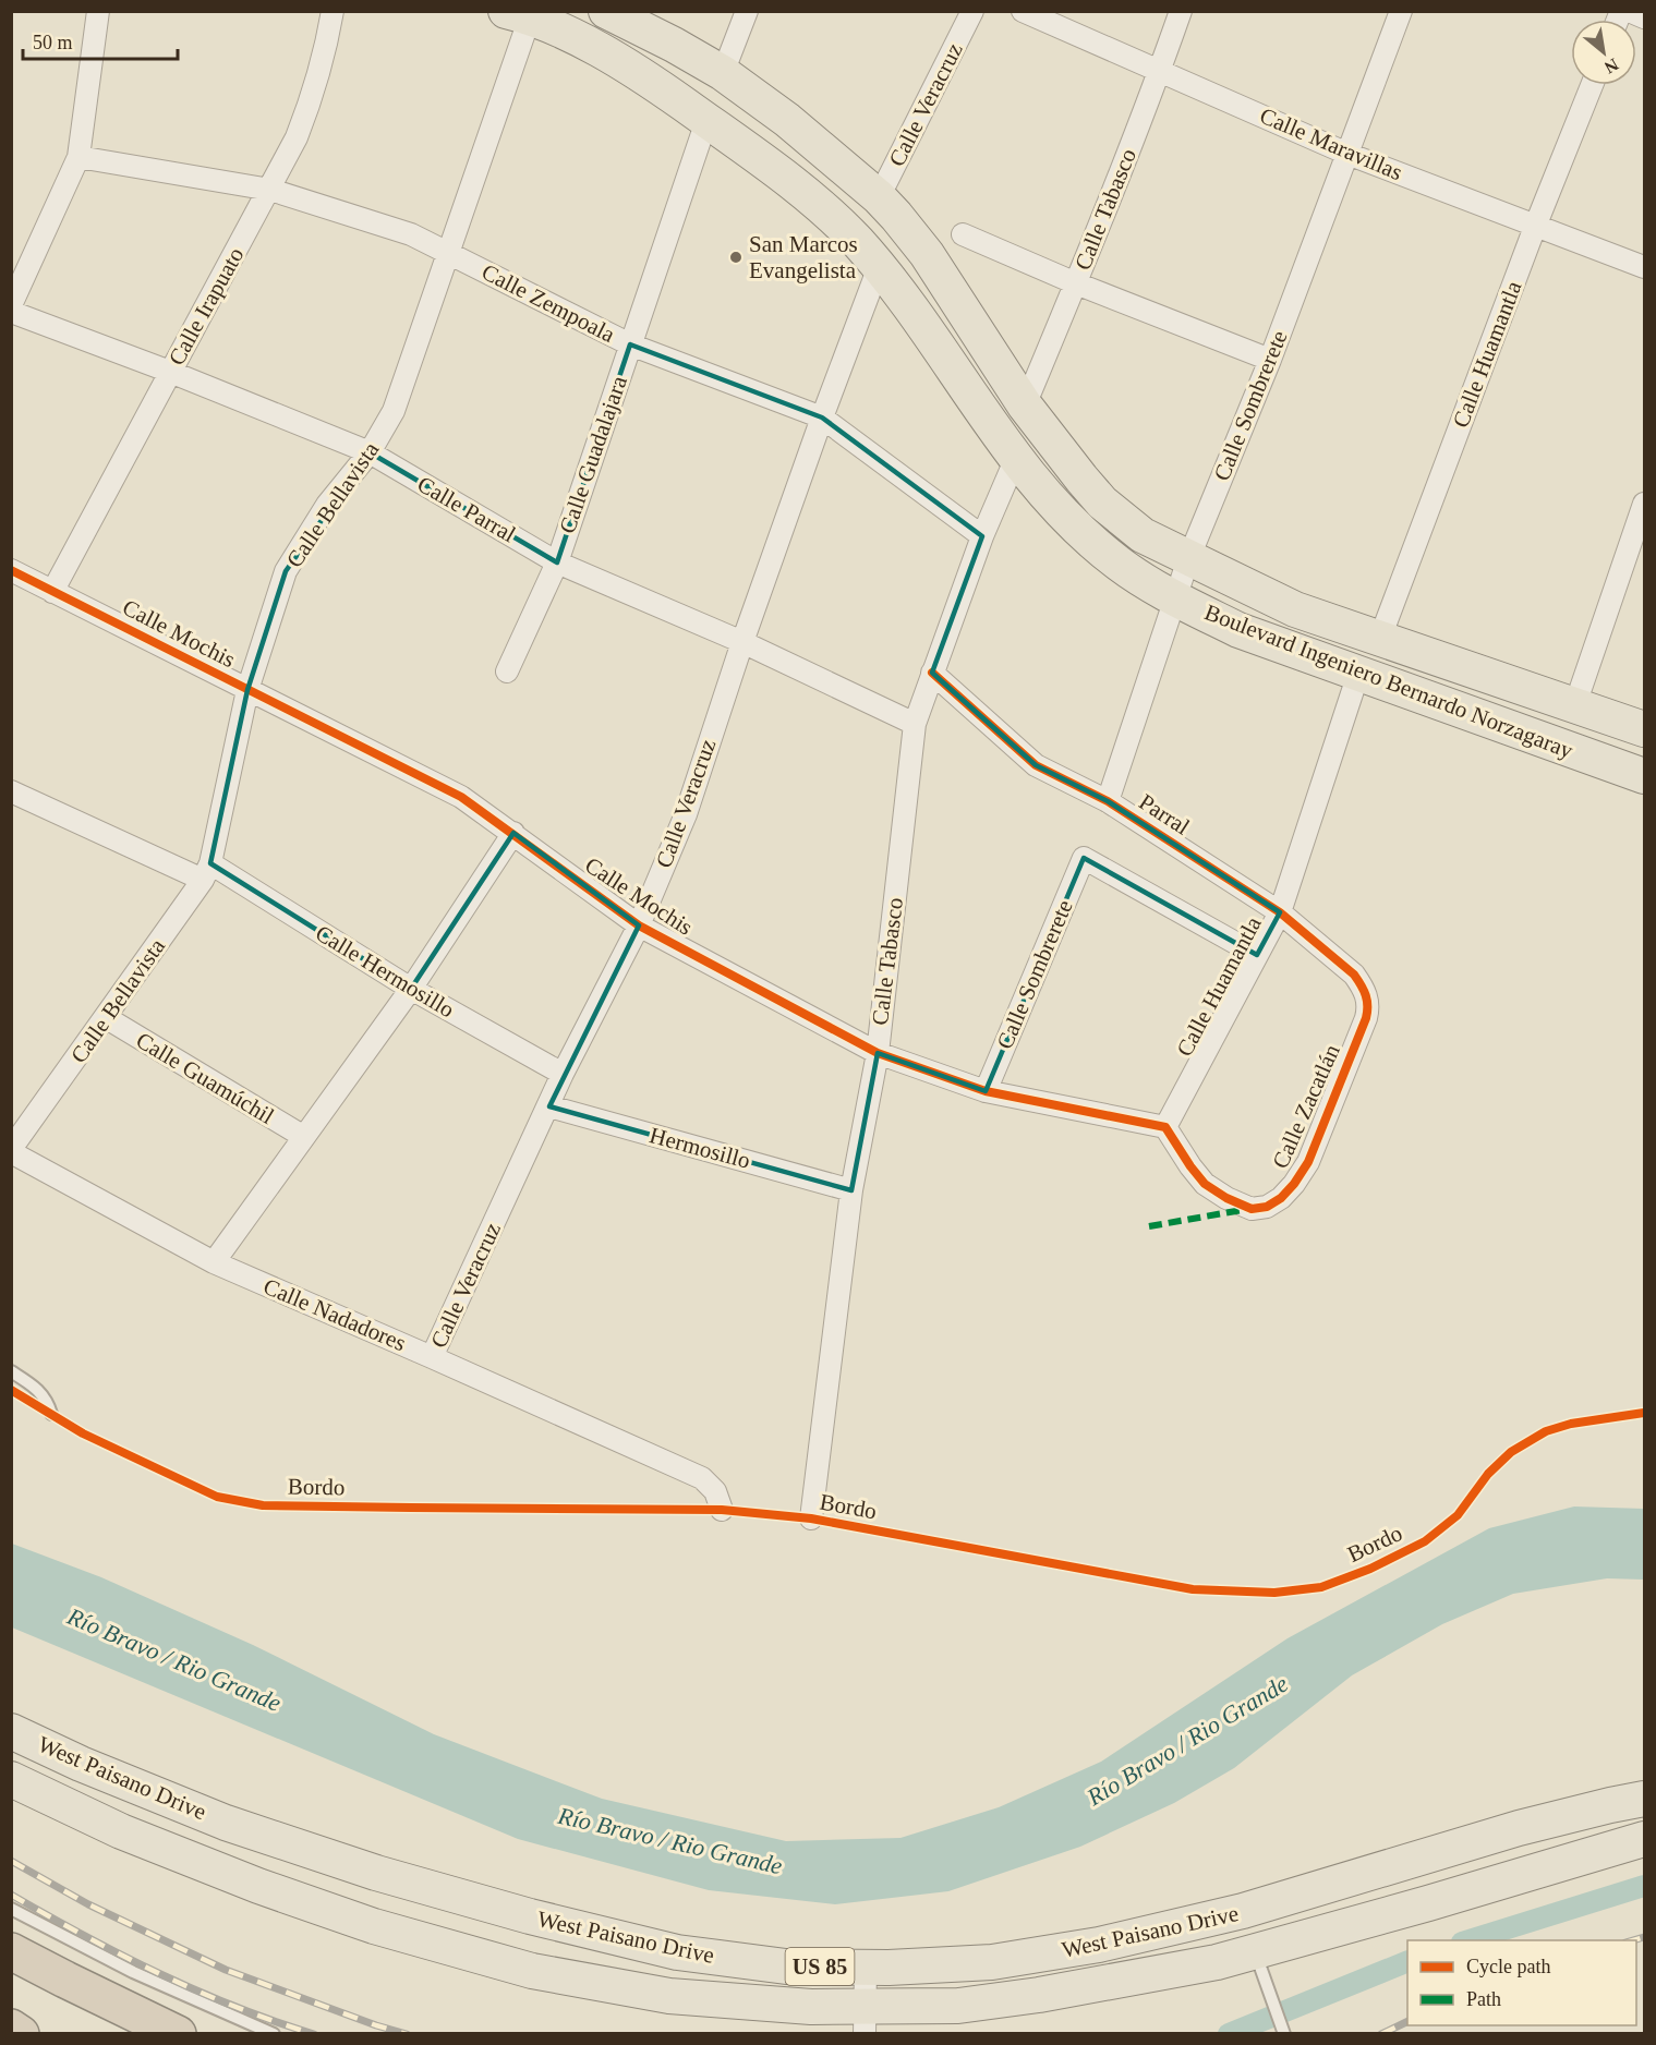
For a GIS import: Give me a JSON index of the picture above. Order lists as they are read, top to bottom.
{
  "streets": {
    "main road": ["Boulevard Ingeniero Bernardo Norzagaray", "West Paisano Drive", "US 85"],
    "street": [
      "Calle Veracruz",
      "Calle Maravillas",
      "Calle Tabasco",
      "Calle Zempoala",
      "Calle Irapuato",
      "Calle Huamantla",
      "Calle Sombrerete",
      "Calle Guadalajara",
      "Calle Bellavista",
      "Calle Parral",
      "Calle Mochis",
      "Parral",
      "Calle Hermosillo",
      "Calle Guamúchil",
      "Calle Zacatlán",
      "Hermosillo",
      "Calle Nadadores"
    ],
    "cycle path": ["Bordo"]
  },
  "crossings": [
    ["Calle Veracruz", "Calle Zempoala"],
    ["Calle Veracruz", "Calle Parral"],
    ["Calle Veracruz", "Calle Mochis"],
    ["Calle Veracruz", "Boulevard Ingeniero Bernardo Norzagaray"],
    ["Calle Veracruz", "Calle Hermosillo"],
    ["Calle Veracruz", "Hermosillo"],
    ["Calle Veracruz", "Calle Nadadores"],
    ["Calle Maravillas", "Calle Tabasco"],
    ["Calle Maravillas", "Calle Huamantla"],
    ["Calle Maravillas", "Calle Sombrerete"],
    ["Calle Tabasco", "Calle Zempoala"],
    ["Calle Tabasco", "Calle Parral"],
    ["Calle Tabasco", "Calle Mochis"],
    ["Calle Tabasco", "Boulevard Ingeniero Bernardo Norzagaray"],
    ["Calle Tabasco", "Parral"],
    ["Calle Tabasco", "Hermosillo"],
    ["Calle Zempoala", "Calle Irapuato"],
    ["Calle Zempoala", "Calle Guadalajara"],
    ["Calle Zempoala", "Calle Bellavista"],
    ["Calle Irapuato", "Calle Parral"],
    ["Calle Irapuato", "Calle Mochis"],
    ["Calle Huamantla", "Calle Sombrerete"],
    ["Calle Huamantla", "Calle Mochis"],
    ["Calle Huamantla", "Boulevard Ingeniero Bernardo Norzagaray"],
    ["Calle Huamantla", "Parral"],
    ["Calle Huamantla", "Calle Zacatlán"],
    ["Calle Sombrerete", "Calle Mochis"],
    ["Calle Sombrerete", "Boulevard Ingeniero Bernardo Norzagaray"],
    ["Calle Sombrerete", "Parral"],
    ["Calle Guadalajara", "Calle Parral"],
    ["Calle Guadalajara", "Boulevard Ingeniero Bernardo Norzagaray"],
    ["Calle Bellavista", "Calle Parral"],
    ["Calle Bellavista", "Calle Mochis"],
    ["Calle Bellavista", "Boulevard Ingeniero Bernardo Norzagaray"],
    ["Calle Bellavista", "Calle Hermosillo"],
    ["Calle Bellavista", "Calle Guamúchil"],
    ["Calle Bellavista", "Calle Nadadores"],
    ["Calle Mochis", "Calle Zacatlán"],
    ["Parral", "Calle Zacatlán"]
  ],
  "water": ["Río Bravo / Rio Grande"],
  "places": ["San Marcos Evangelista"],
  "legend": ["Cycle path", "Path"],
  "scale_bar": "50 m",
  "north": "bottom right"
}
